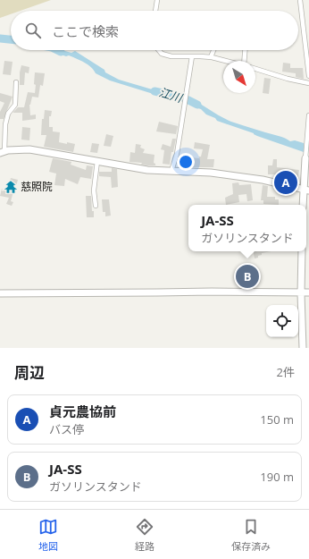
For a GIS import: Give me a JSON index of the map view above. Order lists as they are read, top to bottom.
{
  "water": ["江川"],
  "places": {
    "temple": ["慈照院"]
  },
  "north": "bottom right",
  "page": {
    "search": "ここで検索",
    "pins": ["A", "B"],
    "popup": ["JA-SS", "ガソリンスタンド"],
    "heading": ["周辺", "2件"],
    "list": [
      {
        "mark": "A",
        "name": "貞元農協前",
        "note": "バス停",
        "value": "150 m"
      },
      {
        "mark": "B",
        "name": "JA-SS",
        "note": "ガソリンスタンド",
        "value": "190 m"
      }
    ],
    "nav": ["地図", "経路", "保存済み"]
  }
}
